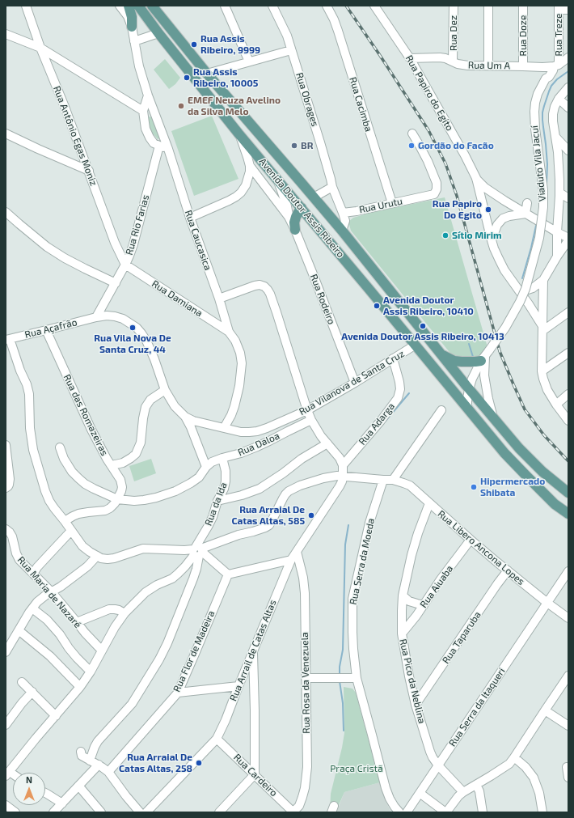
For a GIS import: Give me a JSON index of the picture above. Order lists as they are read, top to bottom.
{
  "streets": {
    "main road": ["Avenida Doutor Assis Ribeiro"],
    "street": [
      "Rua Dez",
      "Rua Treze",
      "Rua Doze",
      "Rua Um A",
      "Rua Papiro do Egito",
      "Rua Obrages",
      "Rua Cacimba",
      "Rua Antônio Egas Moniz",
      "Viaduto Vila Jacuí",
      "Rua Urutu",
      "Rua Rio Farias",
      "Rua Caucasica",
      "Rua Damiana",
      "Rua Rodeiro",
      "Rua Açafrão",
      "Rua Vilanova de Santa Cruz",
      "Rua das Romazeiras",
      "Rua Adarga",
      "Rua Daloa",
      "Rua da Ida",
      "Rua Libero Ancona Lopes",
      "Rua Serra da Moeda",
      "Rua Aiuaba",
      "Rua Maria de Nazaré",
      "Rua Taparuba",
      "Rua Arrail de Catas Altas",
      "Rua Flor de Madeira",
      "Rua Pico da Neblina",
      "Rua Rosa da Venezuela",
      "Rua Serra da Itaqueri",
      "Rua Cardeiro"
    ]
  },
  "crossings": [
    ["Rua Dez", "Rua Um A"],
    ["Rua Treze", "Rua Um A"],
    ["Rua Treze", "Viaduto Vila Jacuí"],
    ["Rua Doze", "Rua Um A"],
    ["Rua Um A", "Rua Papiro do Egito"],
    ["Rua Um A", "Viaduto Vila Jacuí"],
    ["Rua Obrages", "Rua Urutu"],
    ["Rua Cacimba", "Rua Urutu"],
    ["Rua Antônio Egas Moniz", "Rua Rio Farias"],
    ["Rua Antônio Egas Moniz", "Rua Damiana"],
    ["Viaduto Vila Jacuí", "Avenida Doutor Assis Ribeiro"],
    ["Avenida Doutor Assis Ribeiro", "Rua Rodeiro"],
    ["Avenida Doutor Assis Ribeiro", "Rua Vilanova de Santa Cruz"],
    ["Rua Rio Farias", "Rua Damiana"],
    ["Rua Rio Farias", "Rua Açafrão"],
    ["Rua Rio Farias", "Rua Vilanova de Santa Cruz"],
    ["Rua Caucasica", "Rua Damiana"],
    ["Rua Rodeiro", "Rua Vilanova de Santa Cruz"],
    ["Rua Açafrão", "Rua Vilanova de Santa Cruz"],
    ["Rua Açafrão", "Rua das Romazeiras"],
    ["Rua Vilanova de Santa Cruz", "Rua Adarga"],
    ["Rua das Romazeiras", "Rua Daloa"],
    ["Rua Daloa", "Rua da Ida"],
    ["Rua da Ida", "Rua Libero Ancona Lopes"],
    ["Rua Libero Ancona Lopes", "Rua Serra da Moeda"],
    ["Rua Libero Ancona Lopes", "Rua Aiuaba"],
    ["Rua Libero Ancona Lopes", "Rua Taparuba"],
    ["Rua Libero Ancona Lopes", "Rua Arrail de Catas Altas"],
    ["Rua Libero Ancona Lopes", "Rua Pico da Neblina"],
    ["Rua Libero Ancona Lopes", "Rua Serra da Itaqueri"],
    ["Rua Aiuaba", "Rua Pico da Neblina"],
    ["Rua Taparuba", "Rua Pico da Neblina"],
    ["Rua Arrail de Catas Altas", "Rua Rosa da Venezuela"],
    ["Rua Arrail de Catas Altas", "Rua Cardeiro"],
    ["Rua Pico da Neblina", "Rua Serra da Itaqueri"],
    ["Rua Rosa da Venezuela", "Rua Cardeiro"]
  ],
  "parks": ["Praça Cristã"],
  "places": [
    "Rua Assis Ribeiro, 9999",
    "Rua Assis Ribeiro, 10005",
    "EMEF Neuza Avelino da Silva Melo",
    "BR",
    "Gordão do Facão",
    "Rua Papiro Do Egito",
    "Sítio Mirim",
    "Avenida Doutor Assis Ribeiro, 10410",
    "Avenida Doutor Assis Ribeiro, 10413",
    "Rua Vila Nova De Santa Cruz, 44",
    "Hipermercado Shibata",
    "Rua Arraial De Catas Altas, 585",
    "Rua Arraial De Catas Altas, 258"
  ],
  "north": "top"
}
